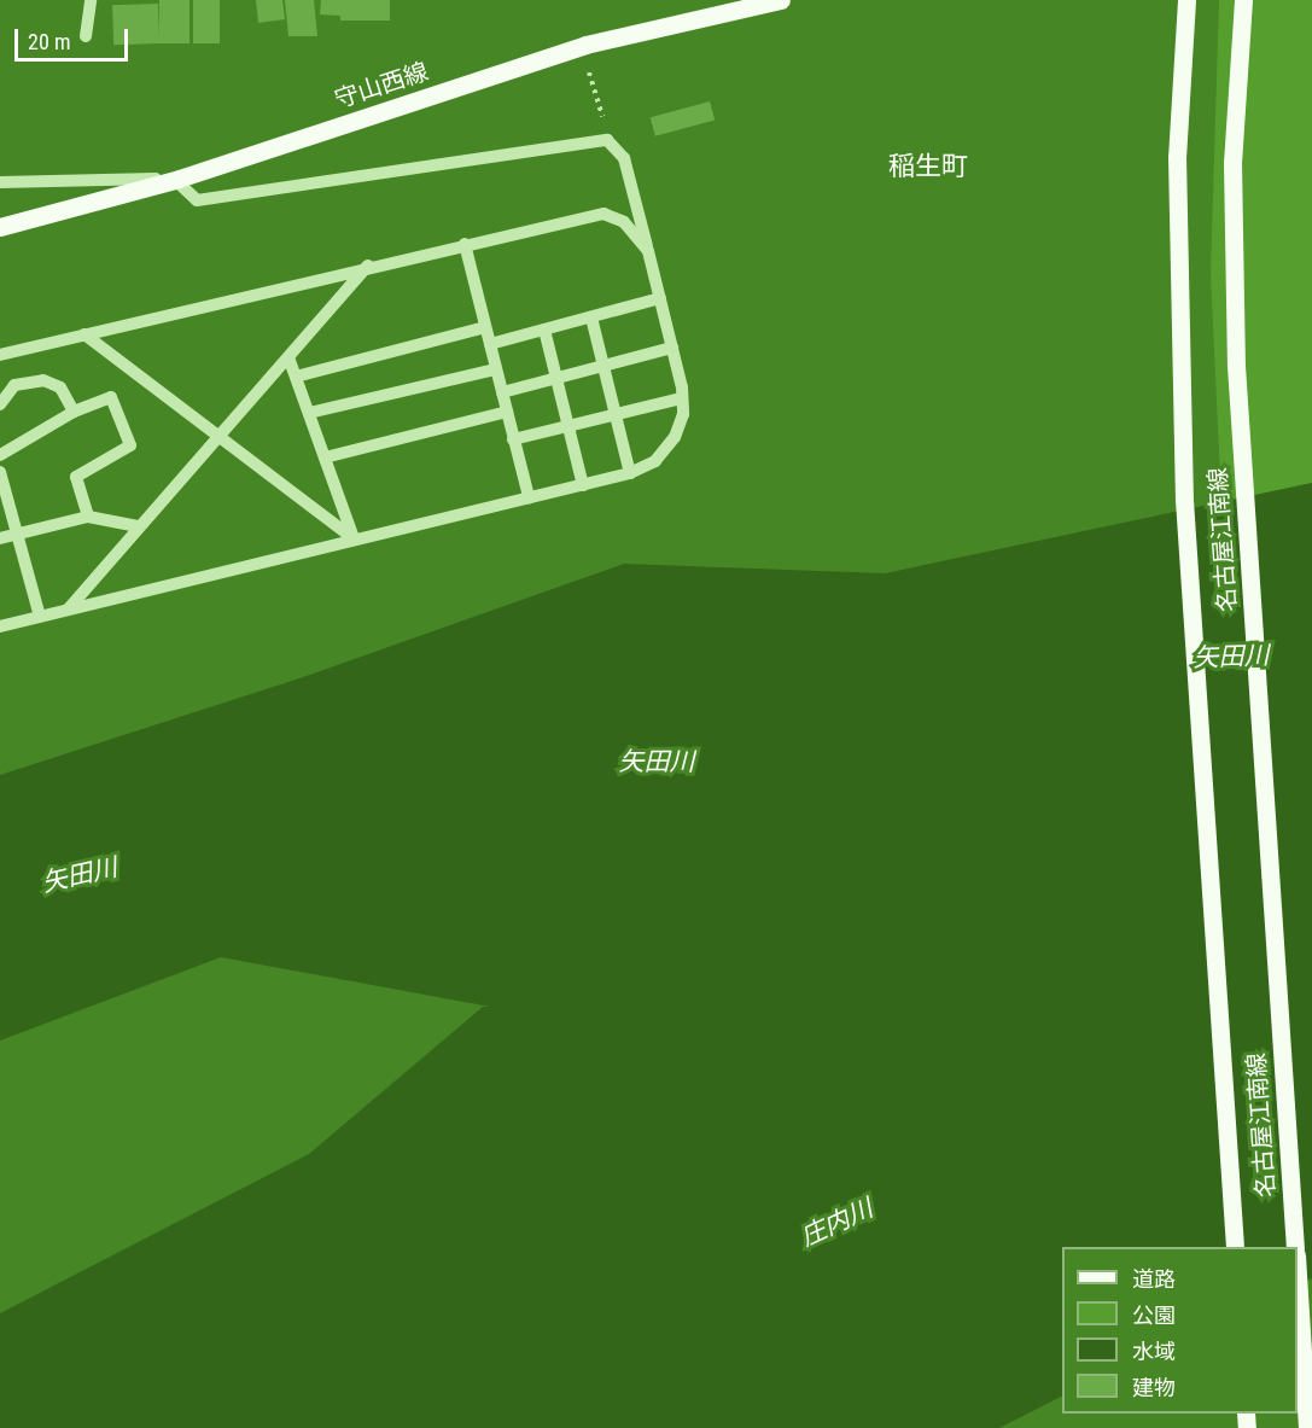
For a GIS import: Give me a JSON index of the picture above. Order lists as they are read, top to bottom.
{
  "streets": {
    "main road": ["守山西線", "名古屋江南線"]
  },
  "districts": ["稲生町"],
  "water": ["矢田川", "庄内川"],
  "legend": [
    "道路",
    "公園",
    "水域",
    "建物"
  ],
  "scale_bar": "20 m"
}
